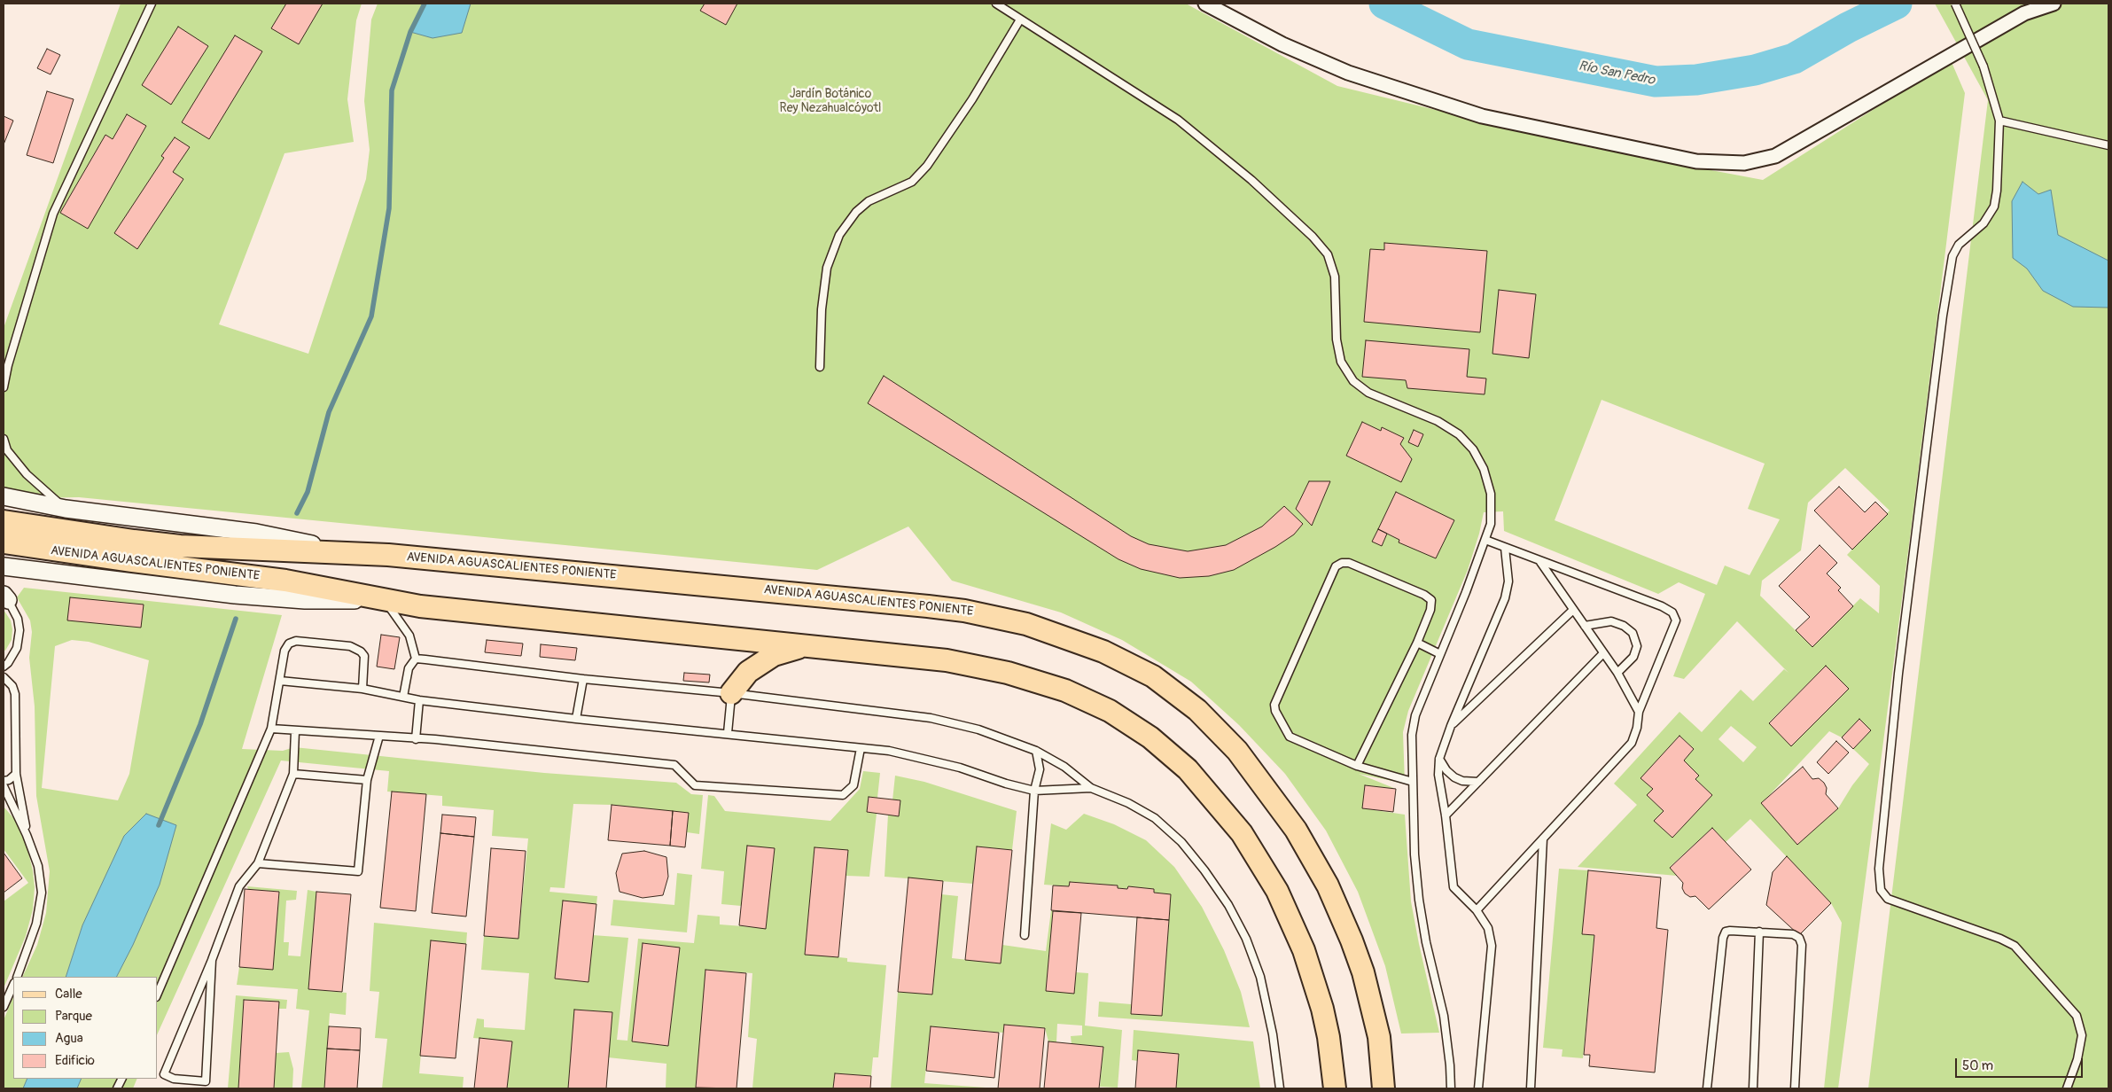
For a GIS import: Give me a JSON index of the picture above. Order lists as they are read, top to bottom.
{
  "streets": {
    "main road": ["AVENIDA AGUASCALIENTES PONIENTE"]
  },
  "water": ["Río San Pedro"],
  "parks": ["Jardín Botánico Rey Nezahualcóyotl"],
  "legend": [
    "Calle",
    "Parque",
    "Agua",
    "Edificio"
  ],
  "scale_bar": "50 m"
}
